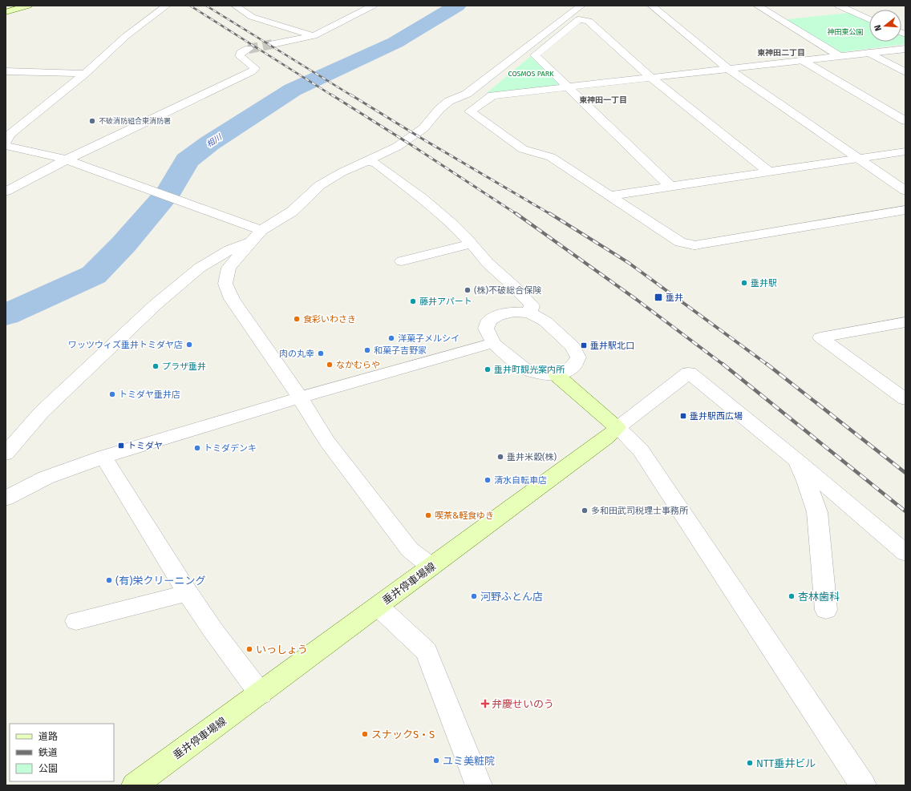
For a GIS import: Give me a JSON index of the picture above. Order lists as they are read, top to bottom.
{
  "streets": {
    "main road": ["垂井停車場線"]
  },
  "districts": ["東神田二丁目", "東神田一丁目"],
  "water": ["相川"],
  "parks": ["神田東公園", "COSMOS PARK"],
  "places": {
    "other": [
      "不破消防組合東消防署",
      "垂井駅",
      "(株)不破総合保険",
      "藤井アパート",
      "食彩いわさき",
      "洋菓子メルシイ",
      "ワッツウィズ垂井トミダヤ店",
      "和菓子吉野家",
      "肉の丸幸",
      "なかむらや",
      "プラザ垂井",
      "垂井町観光案内所",
      "トミダヤ垂井店",
      "トミダデンキ",
      "垂井米穀(株)",
      "清水自転車店",
      "多和田武司税理士事務所",
      "喫茶&軽食ゆき",
      "(有)栄クリーニング",
      "河野ふとん店",
      "杏林歯科",
      "いっしょう",
      "スナックS・S",
      "ユミ美粧院",
      "NTT垂井ビル"
    ],
    "transit": [
      "垂井",
      "垂井駅北口",
      "垂井駅西広場",
      "トミダヤ"
    ],
    "health": ["弁慶せいのう"]
  },
  "legend": ["道路", "鉄道", "公園"],
  "north": "left"
}
